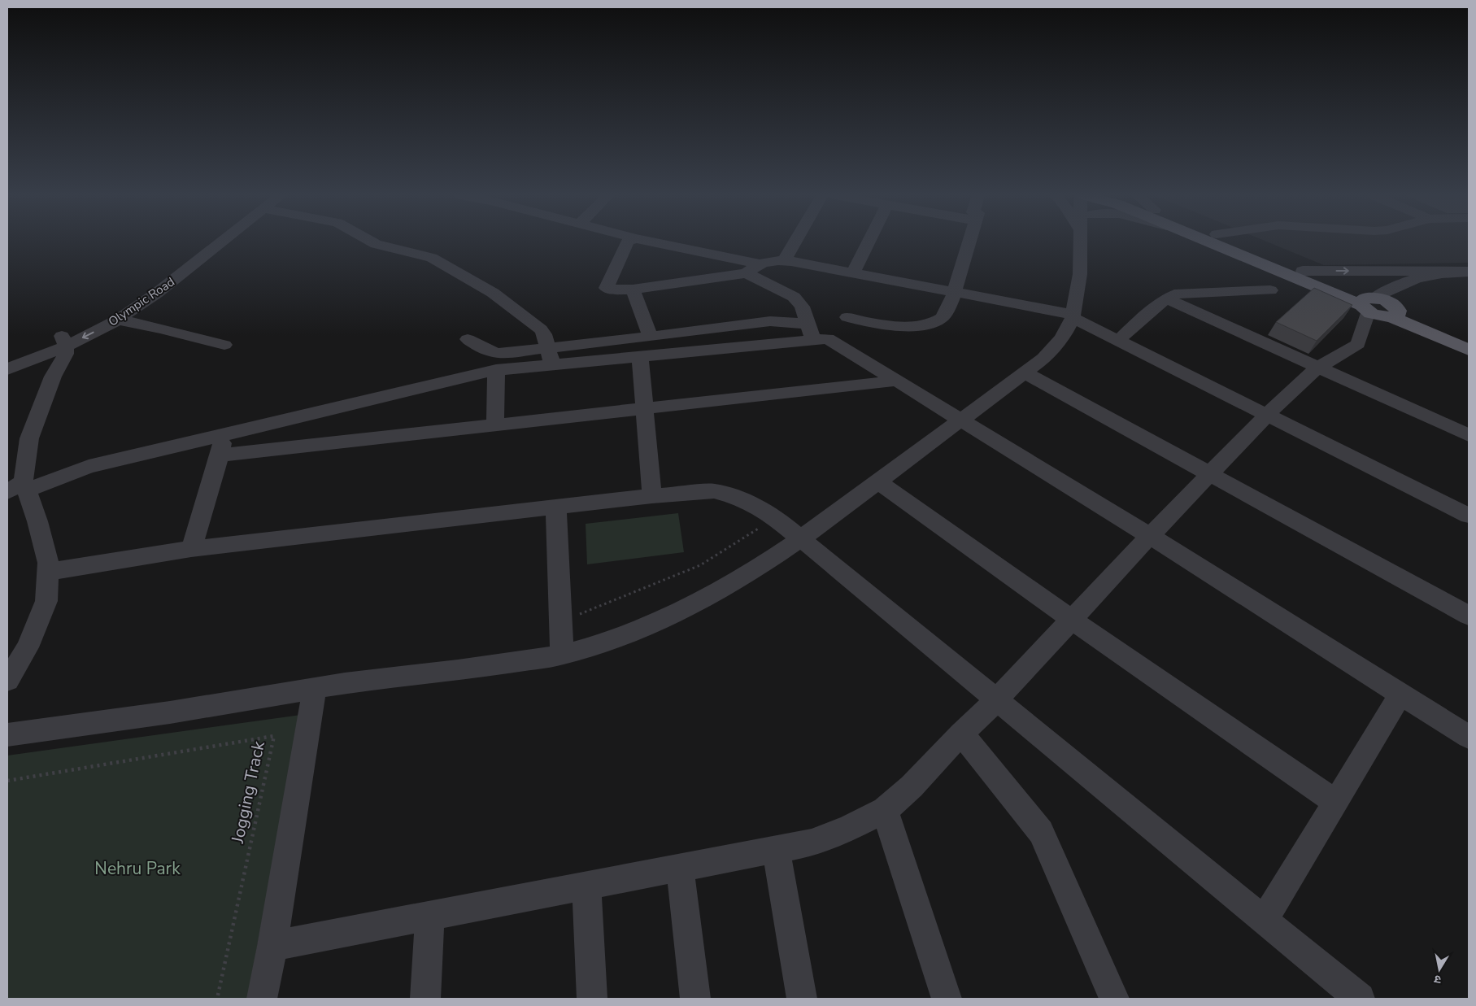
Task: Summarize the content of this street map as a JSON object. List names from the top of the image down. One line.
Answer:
{"streets":{"street":["Olympic Road"],"path":["Jogging Track"]},"parks":["Nehru Park"],"north":"bottom"}
